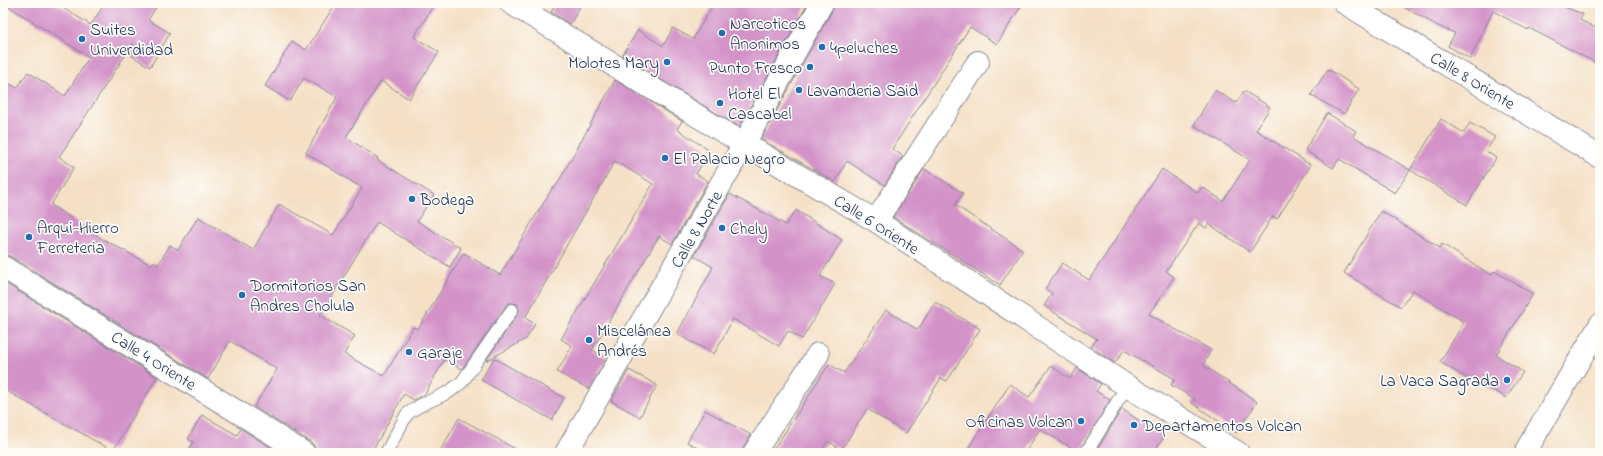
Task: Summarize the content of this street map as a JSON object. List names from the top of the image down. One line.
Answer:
{"streets":{"street":["Calle 8 Oriente","Calle 6 Oriente","Calle 8 Norte","Calle 4 Oriente"]},"crossings":[["Calle 6 Oriente","Calle 8 Norte"]],"places":["Narcoticos Anonimos","Suites Univerdidad","4peluches","Molotes Mary","Punto Fresco","Lavanderia Said","Hotel El Cascabel","El Palacio Negro","Bodega","Chely","Arqui-Hierro Ferreteria","Dormitorios San Andres Cholula","Miscelánea Andrés","Garaje","La Vaca Sagrada","Oficinas Volcan","Departamentos Volcan"]}
